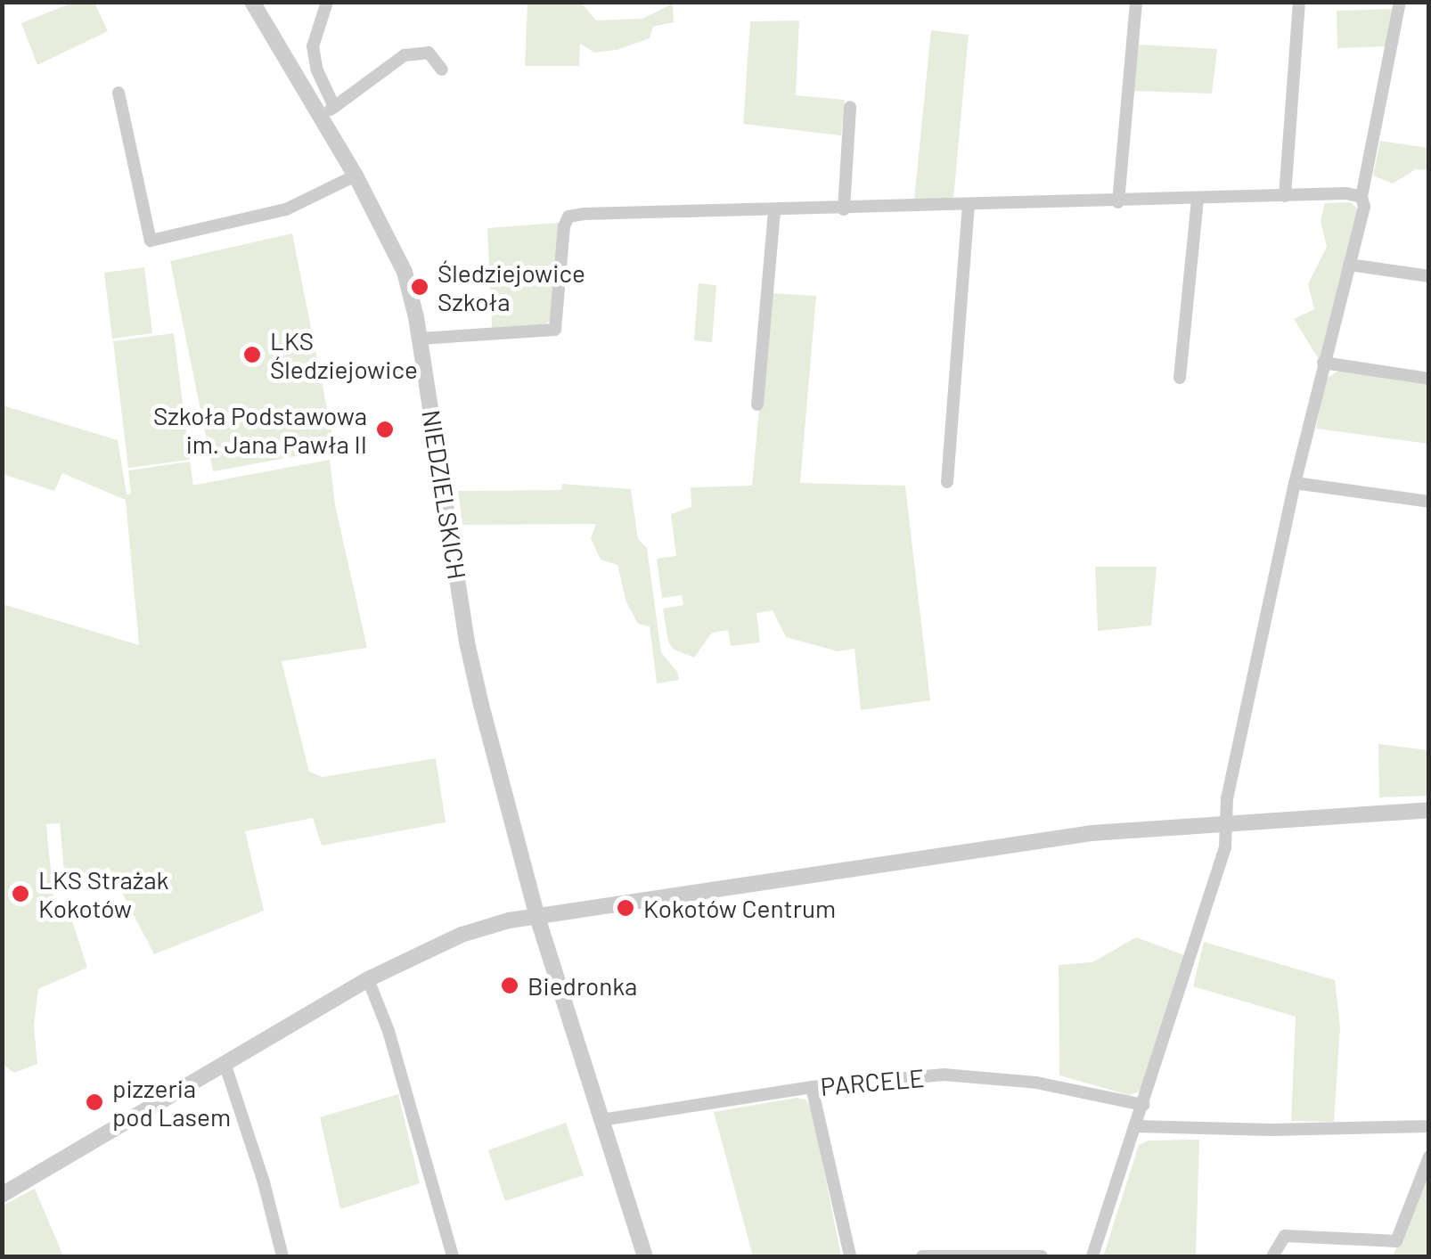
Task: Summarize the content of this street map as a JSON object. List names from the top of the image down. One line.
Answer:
{"streets":{"street":["NIEDZIELSKICH","PARCELE"]},"crossings":[["NIEDZIELSKICH","PARCELE"]],"places":["Śledziejowice Szkoła","LKS Śledziejowice","Szkoła Podstawowa im. Jana Pawła II","LKS Strażak Kokotów","Kokotów Centrum","Biedronka","pizzeria pod Lasem"]}
